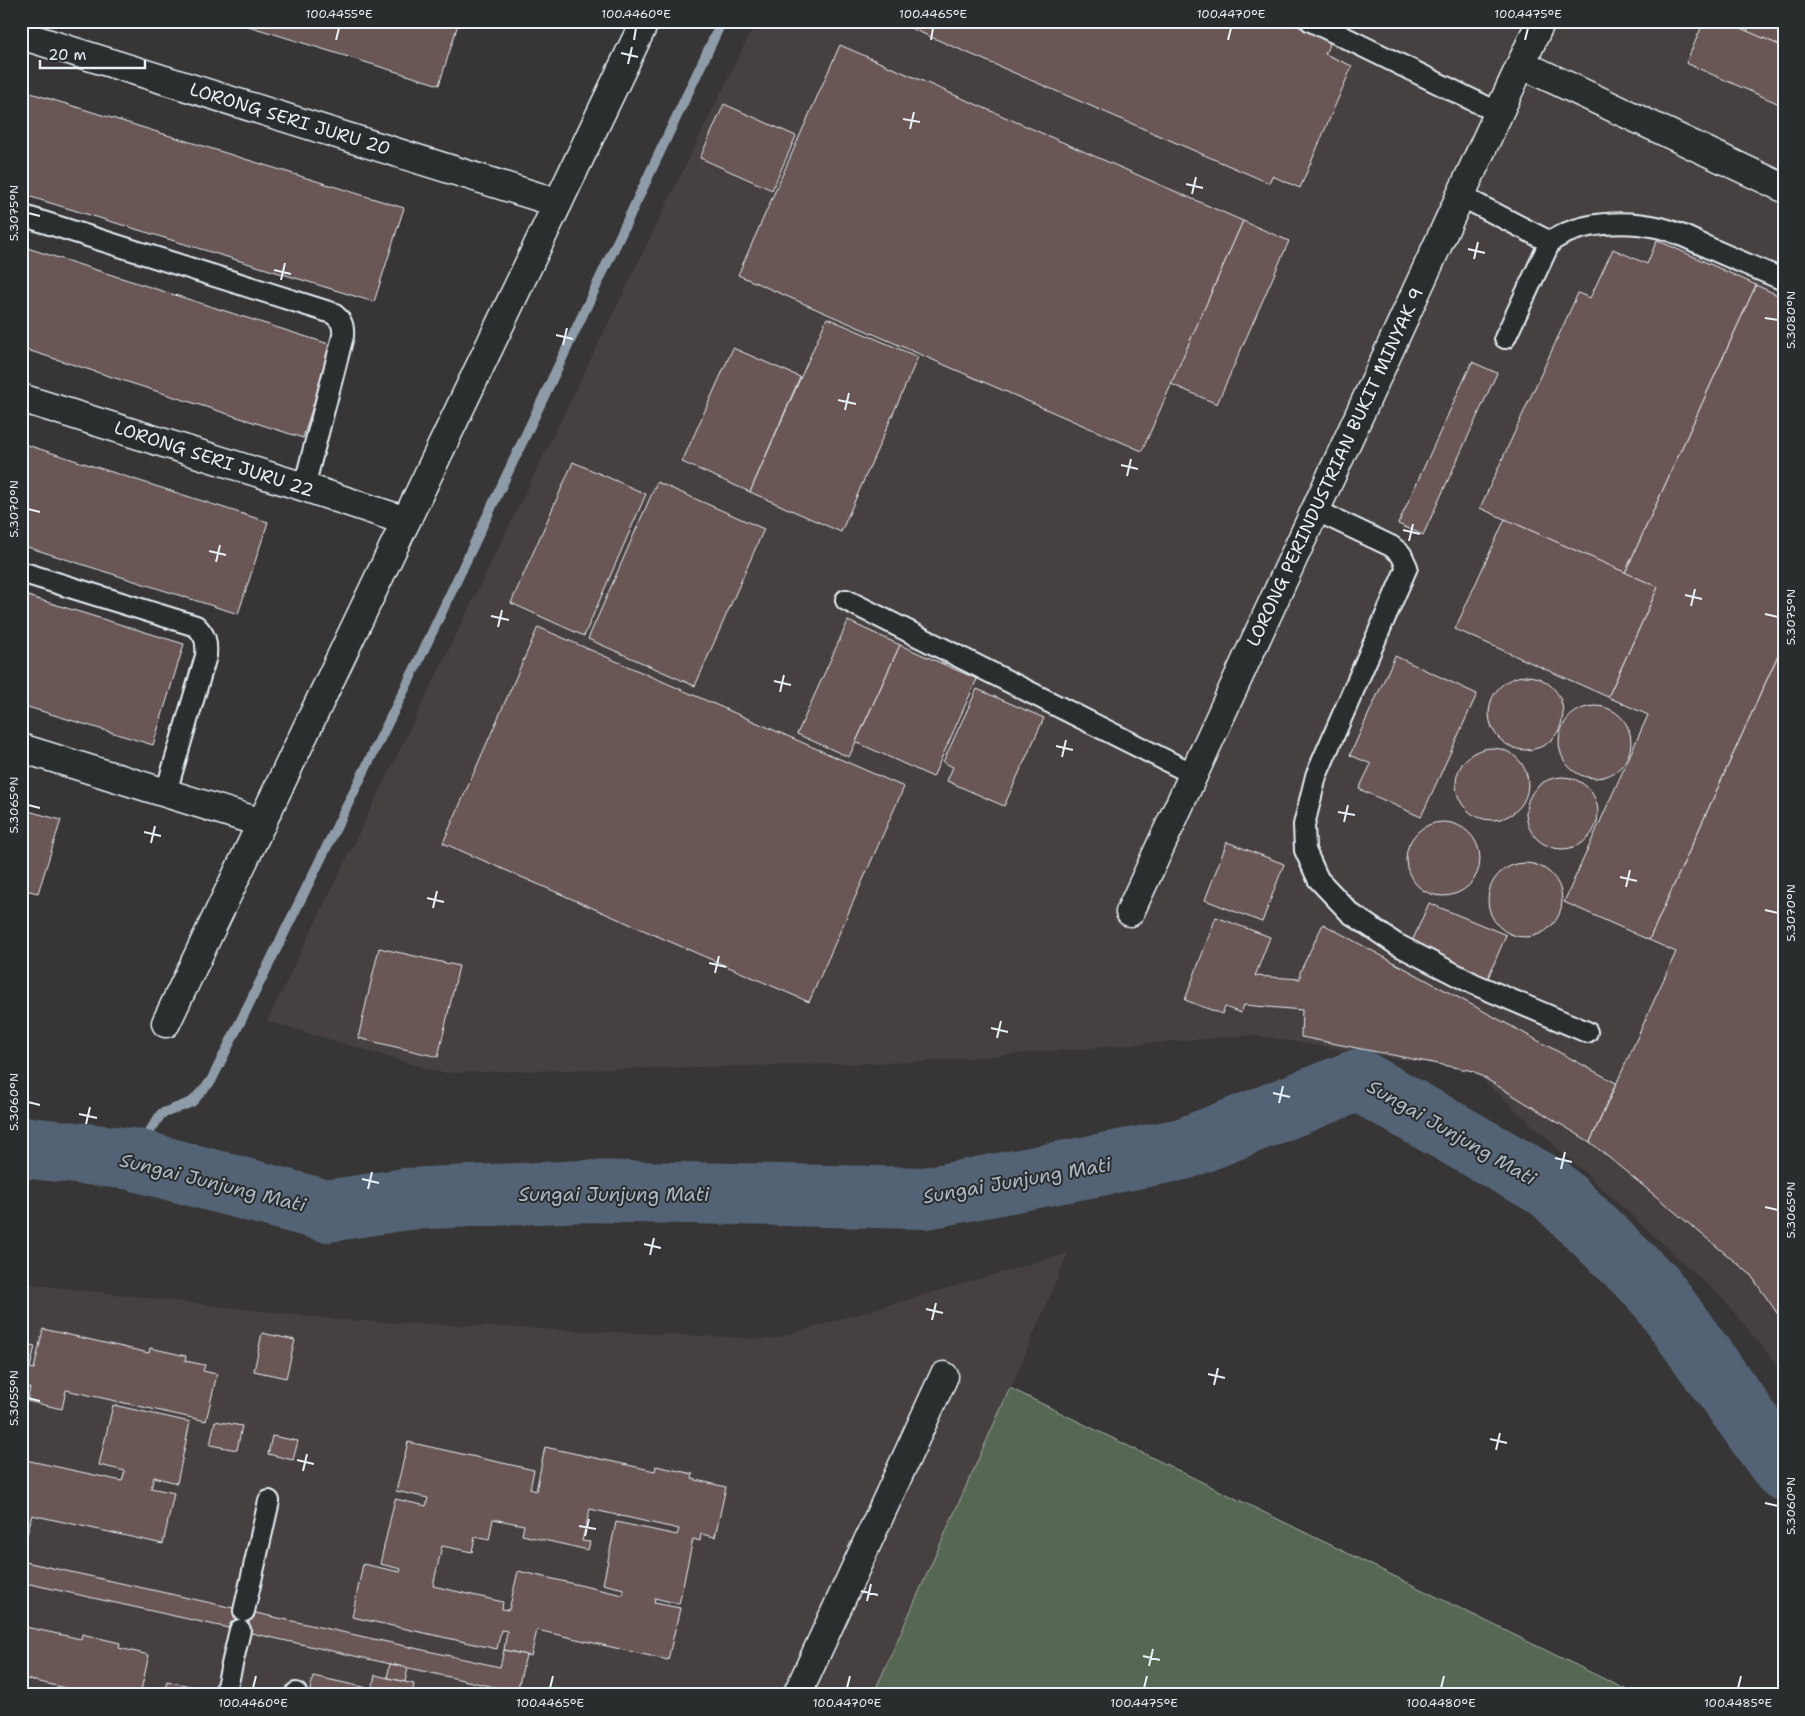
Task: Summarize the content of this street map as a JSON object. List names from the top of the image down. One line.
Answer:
{"streets":{"street":["LORONG SERI JURU 20","LORONG SERI JURU 22","LORONG PERINDUSTRIAN BUKIT MINYAK 9"]},"water":["Sungai Junjung Mati"],"scale_bar":"20 m","coordinates":["100.4455°E","100.4460°E","100.4465°E","100.4470°E","100.4475°E","5.3075°N","5.3080°N","5.3070°N","5.3065°N","5.3060°N","5.3055°N","100.4480°E","100.4485°E"]}
